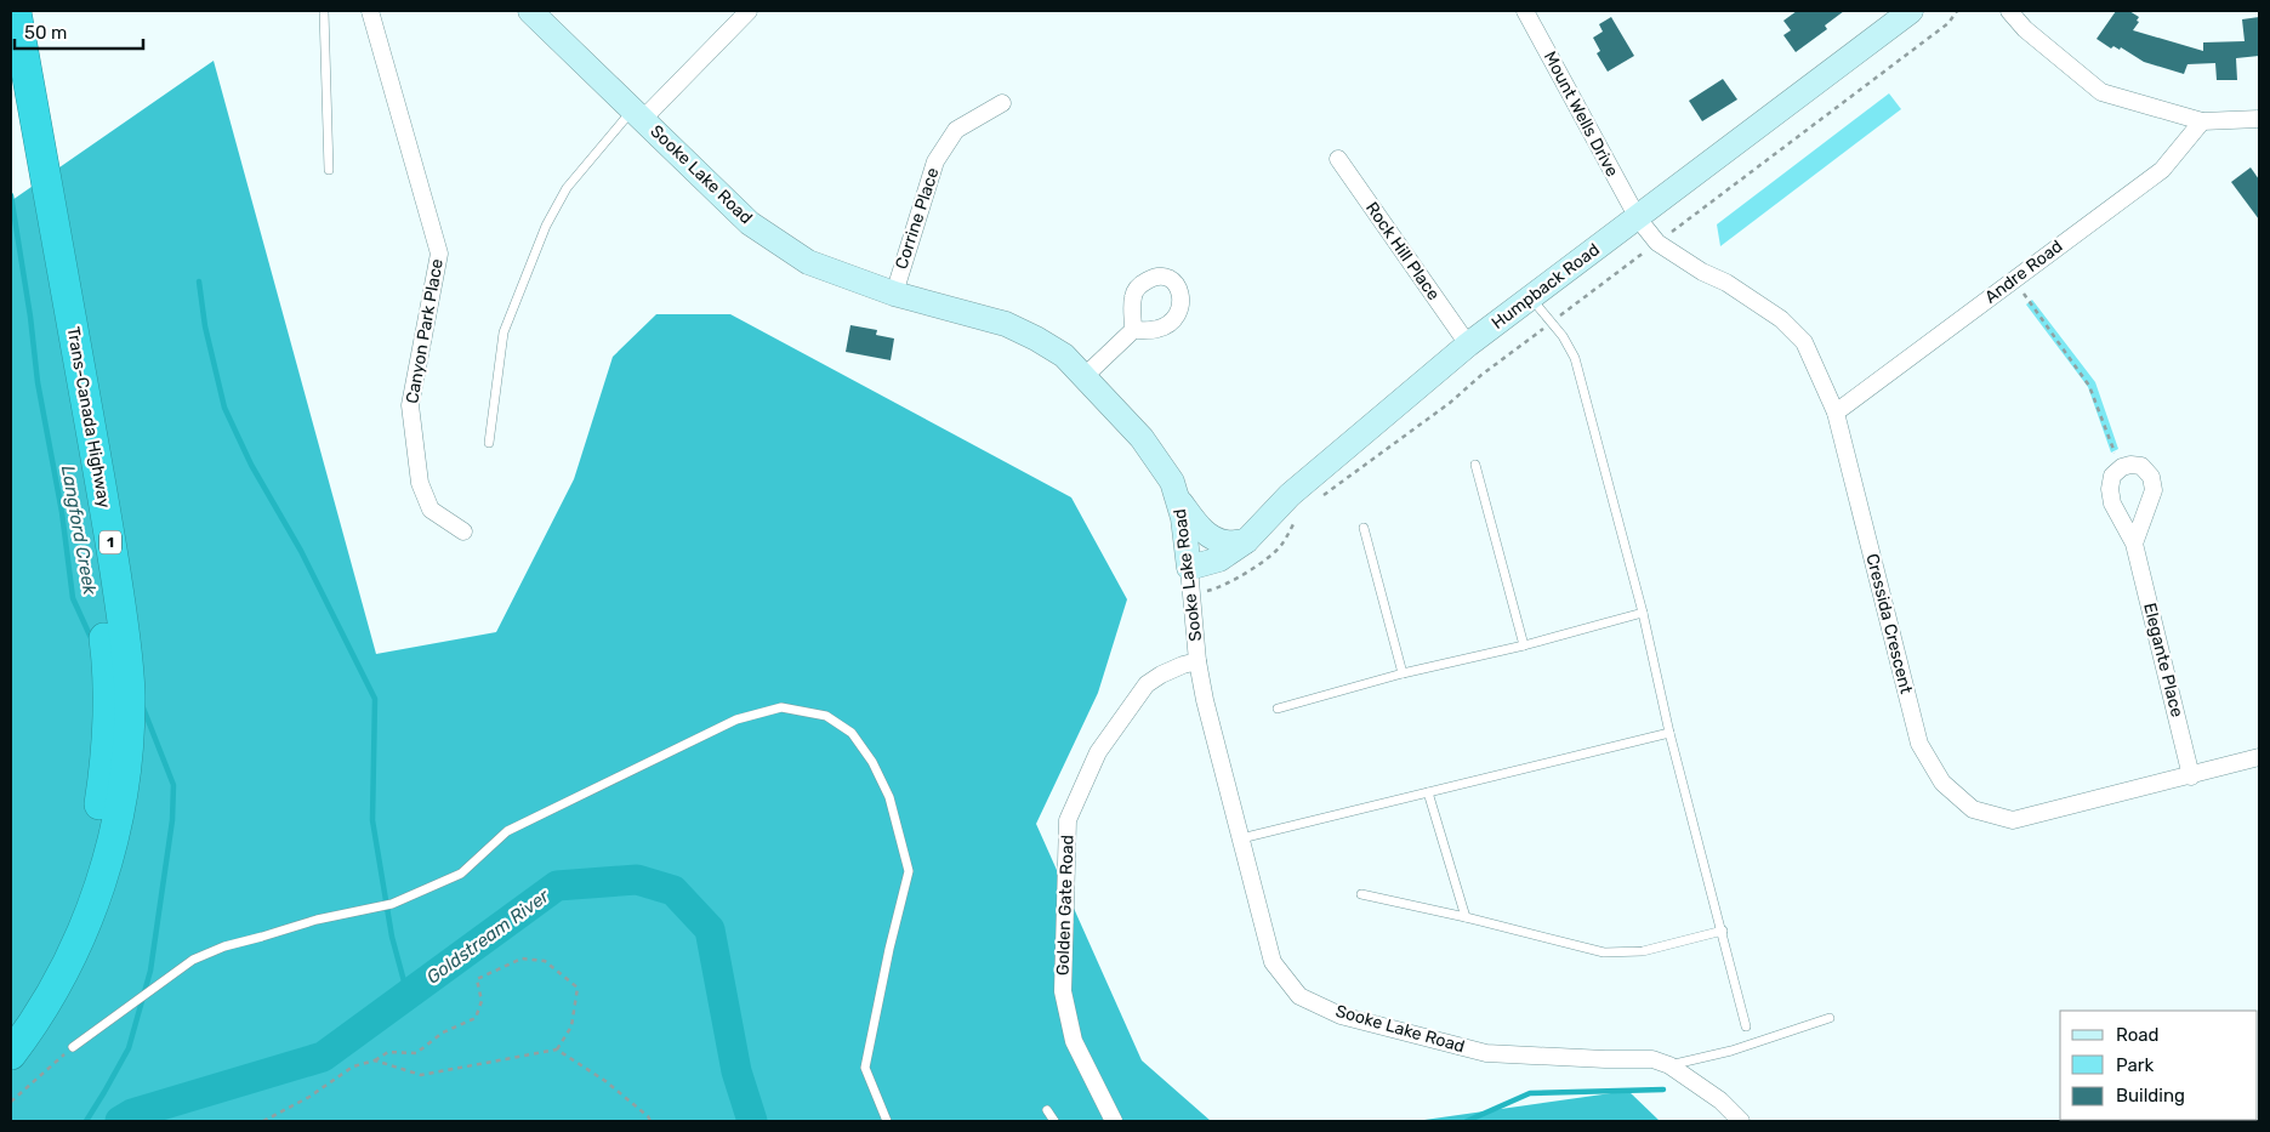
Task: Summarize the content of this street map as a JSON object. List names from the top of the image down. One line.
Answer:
{"streets":{"highway":["Trans-Canada Highway","1"],"street":["Mount Wells Drive","Sooke Lake Road","Corrine Place","Rock Hill Place","Andre Road","Humpback Road","Canyon Park Place","Cressida Crescent","Elegante Place","Golden Gate Road"]},"crossings":[["Mount Wells Drive","Humpback Road"],["Mount Wells Drive","Cressida Crescent"],["Sooke Lake Road","Corrine Place"],["Sooke Lake Road","Humpback Road"],["Sooke Lake Road","Golden Gate Road"],["Rock Hill Place","Humpback Road"],["Andre Road","Cressida Crescent"],["Humpback Road","Cressida Crescent"],["Cressida Crescent","Elegante Place"]],"water":["Langford Creek","Goldstream River"],"legend":["Road","Park","Building"],"scale_bar":"50 m"}
